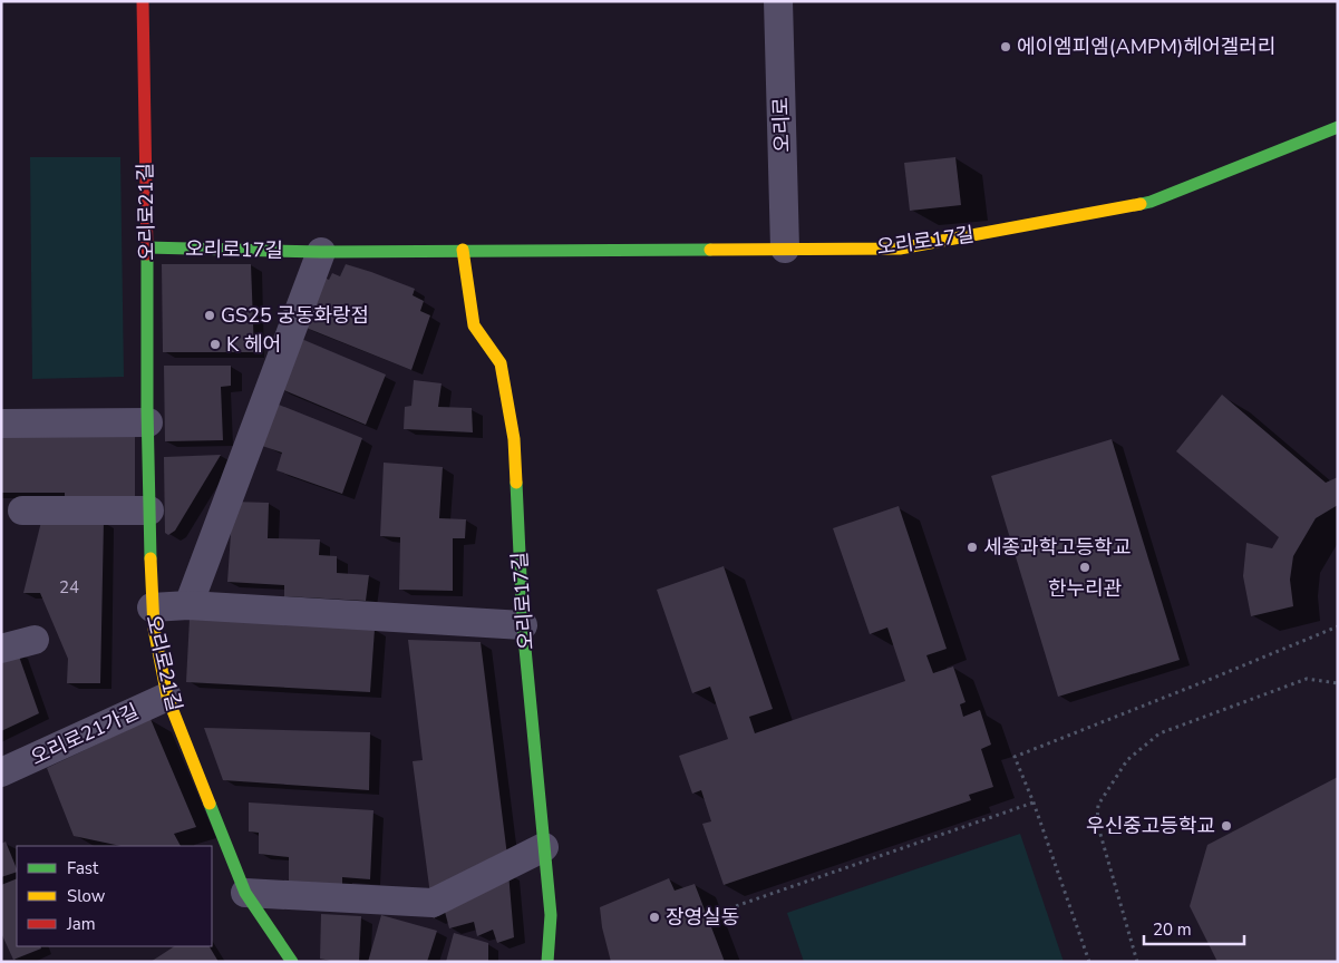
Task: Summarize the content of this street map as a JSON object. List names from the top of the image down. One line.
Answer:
{"streets":{"street":["오리로","오리로21길","오리로17길","오리로21가길"]},"crossings":[["오리로","오리로17길"],["오리로21길","오리로17길"],["오리로21길","오리로21가길"]],"places":["에이엠피엠(AMPM)헤어겔러리","GS25 궁동화랑점","K 헤어","세종과학고등학교","한누리관","우신중고등학교","장영실동"],"house_numbers":["24"],"legend":["Fast","Slow","Jam"],"scale_bar":"20 m"}
